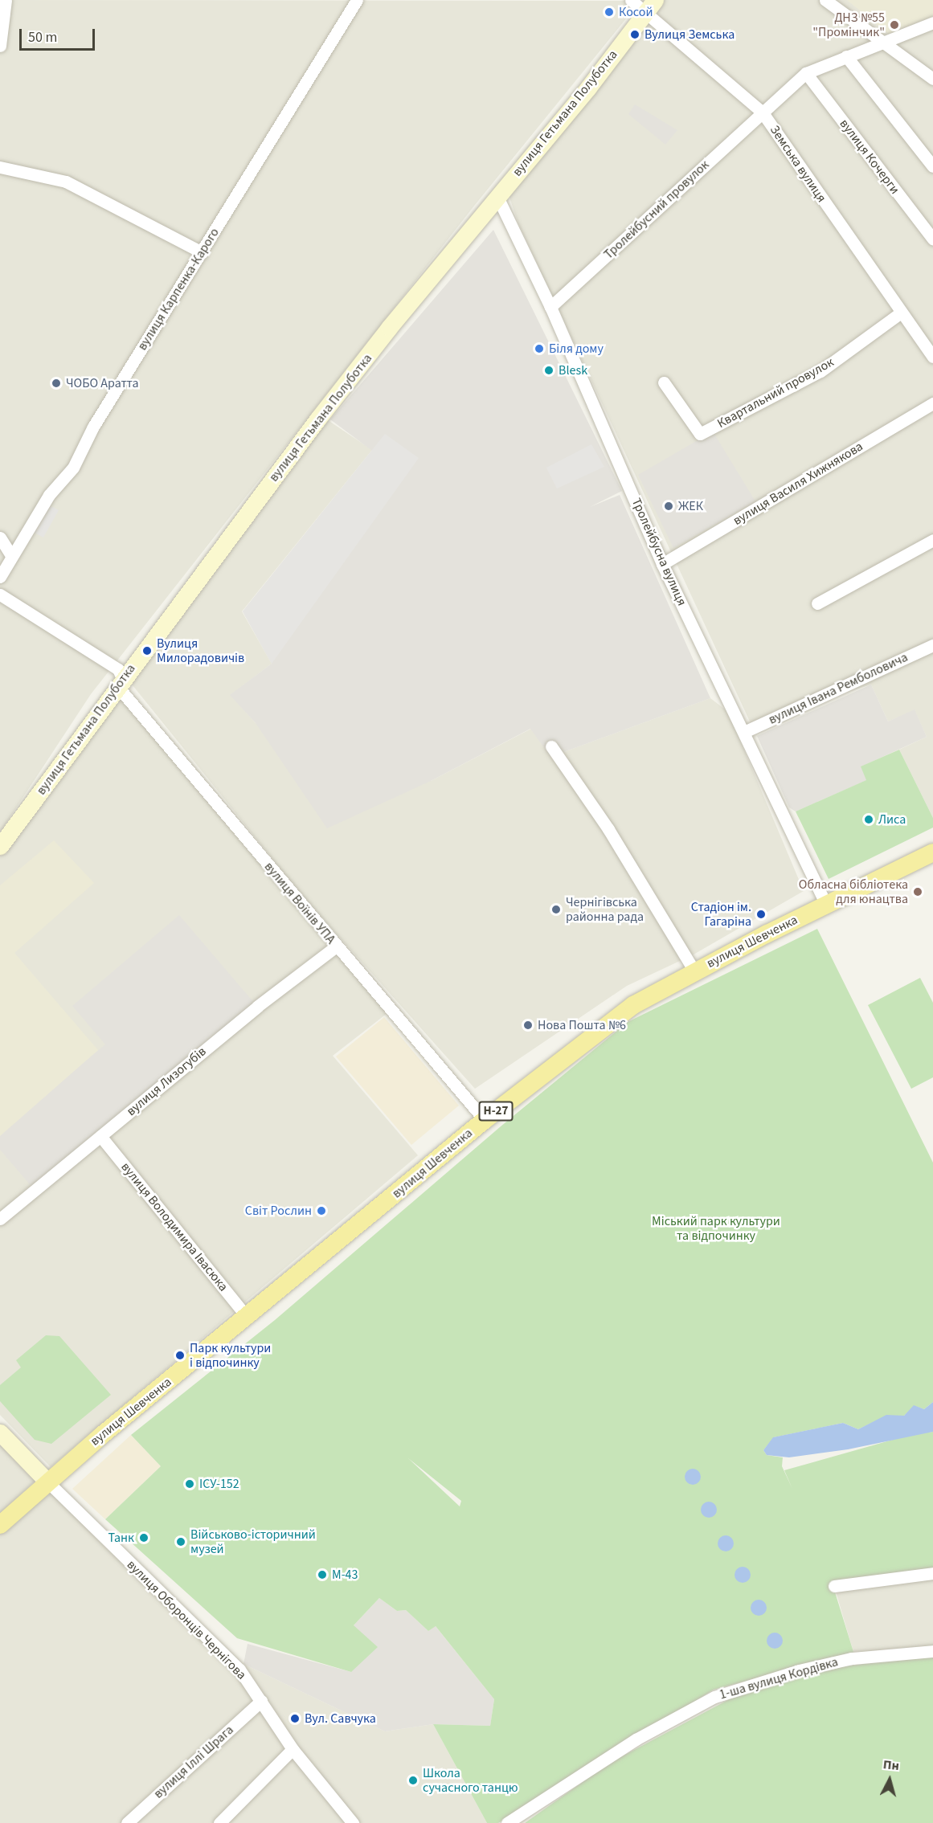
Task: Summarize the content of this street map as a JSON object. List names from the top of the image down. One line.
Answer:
{"streets":{"main road":["вулиця Шевченка","Н-27"],"street":["вулиця Гетьмана Полуботка","вулиця Кочерги","Земська вулиця","Тролейбусний провулок","вулиця Карпенка-Карого","Квартальний провулок","вулиця Василя Хижнякова","Тролейбусна вулиця","вулиця Івана Ремболовича","вулиця Воїнів УПА","вулиця Лизогубів","вулиця Володимира Івасюка","вулиця Оборонців Чернігова","1-ша вулиця Кордівка","вулиця Іллі Шрага"]},"crossings":[["вулиця Гетьмана Полуботка","Земська вулиця"],["вулиця Гетьмана Полуботка","Тролейбусна вулиця"],["вулиця Гетьмана Полуботка","вулиця Воїнів УПА"],["Земська вулиця","Тролейбусний провулок"],["Земська вулиця","Квартальний провулок"],["Тролейбусний провулок","Тролейбусна вулиця"],["вулиця Василя Хижнякова","Тролейбусна вулиця"],["Тролейбусна вулиця","вулиця Івана Ремболовича"],["Тролейбусна вулиця","вулиця Шевченка"],["вулиця Воїнів УПА","вулиця Шевченка"],["вулиця Воїнів УПА","вулиця Лизогубів"],["вулиця Шевченка","вулиця Володимира Івасюка"],["вулиця Шевченка","вулиця Оборонців Чернігова"],["вулиця Лизогубів","вулиця Володимира Івасюка"],["вулиця Оборонців Чернігова","вулиця Іллі Шрага"]],"parks":["Міський парк культури та відпочинку"],"places":["Косой","ДНЗ №55 \"Промінчик\"","Вулиця Земська","Біля дому","Blesk","ЧОБО Аратта","ЖЕК","Вулиця Милорадовичів","Лиса","Обласна бібліотека для юнацтва","Чернігівська районна рада","Стадіон ім. Гагаріна","Нова Пошта №6","Світ Рослин","Парк культури і відпочинку","ІСУ-152","Танк","Військово-історичний музей","М-43","Вул. Савчука","Школа сучасного танцю"],"scale_bar":"50 m","north":"top"}
